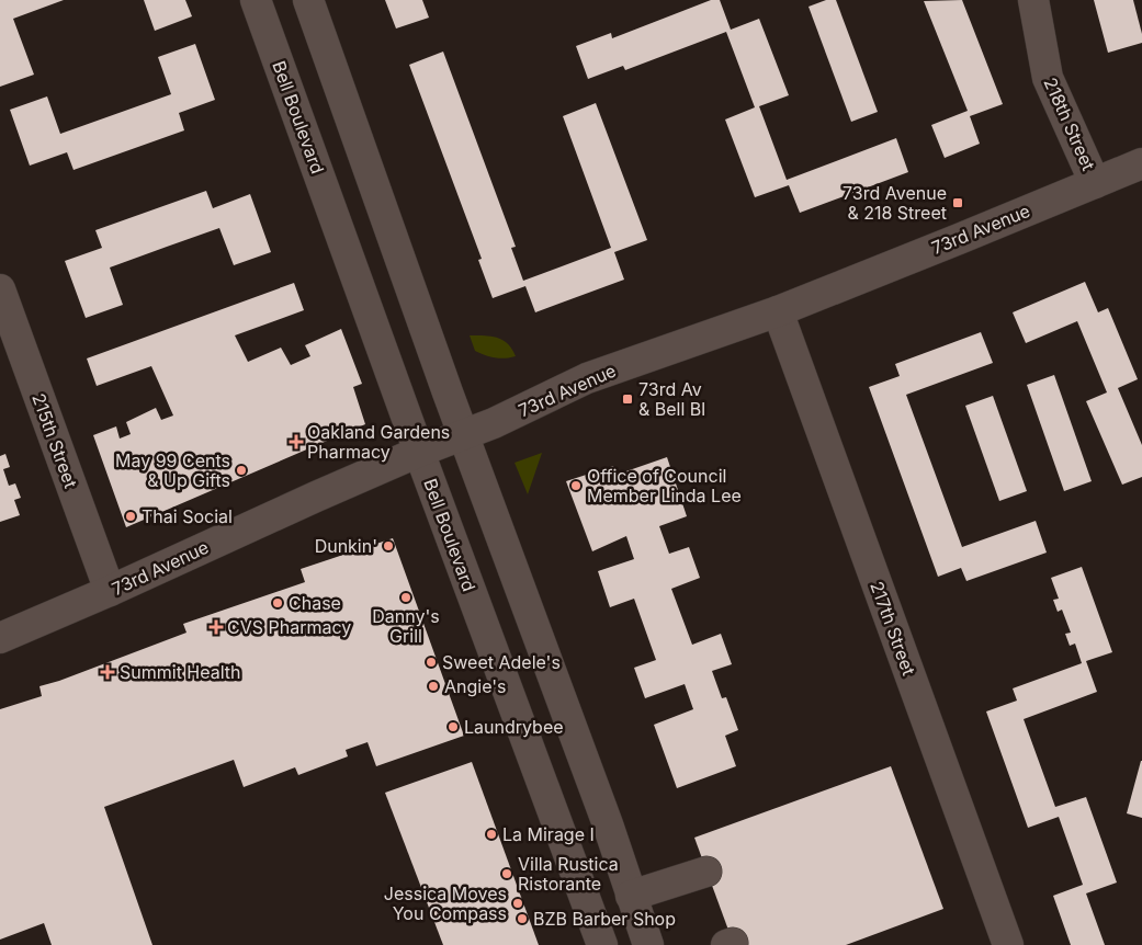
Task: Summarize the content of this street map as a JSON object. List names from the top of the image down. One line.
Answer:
{"streets":{"street":["Bell Boulevard","218th Street","73rd Avenue","215th Street","217th Street"]},"crossings":[["Bell Boulevard","73rd Avenue"],["218th Street","73rd Avenue"],["73rd Avenue","215th Street"],["73rd Avenue","217th Street"]],"places":{"transit":["73rd Avenue & 218 Street","73rd Av & Bell Bl"],"health":["Oakland Gardens Pharmacy","CVS Pharmacy","Summit Health"],"other":["May 99 Cents & Up Gifts","Office of Council Member Linda Lee","Thai Social","Dunkin'","Danny's Grill","Chase","Sweet Adele's","Angie's","Laundrybee","La Mirage I","Villa Rustica Ristorante","Jessica Moves You Compass","BZB Barber Shop"]}}
